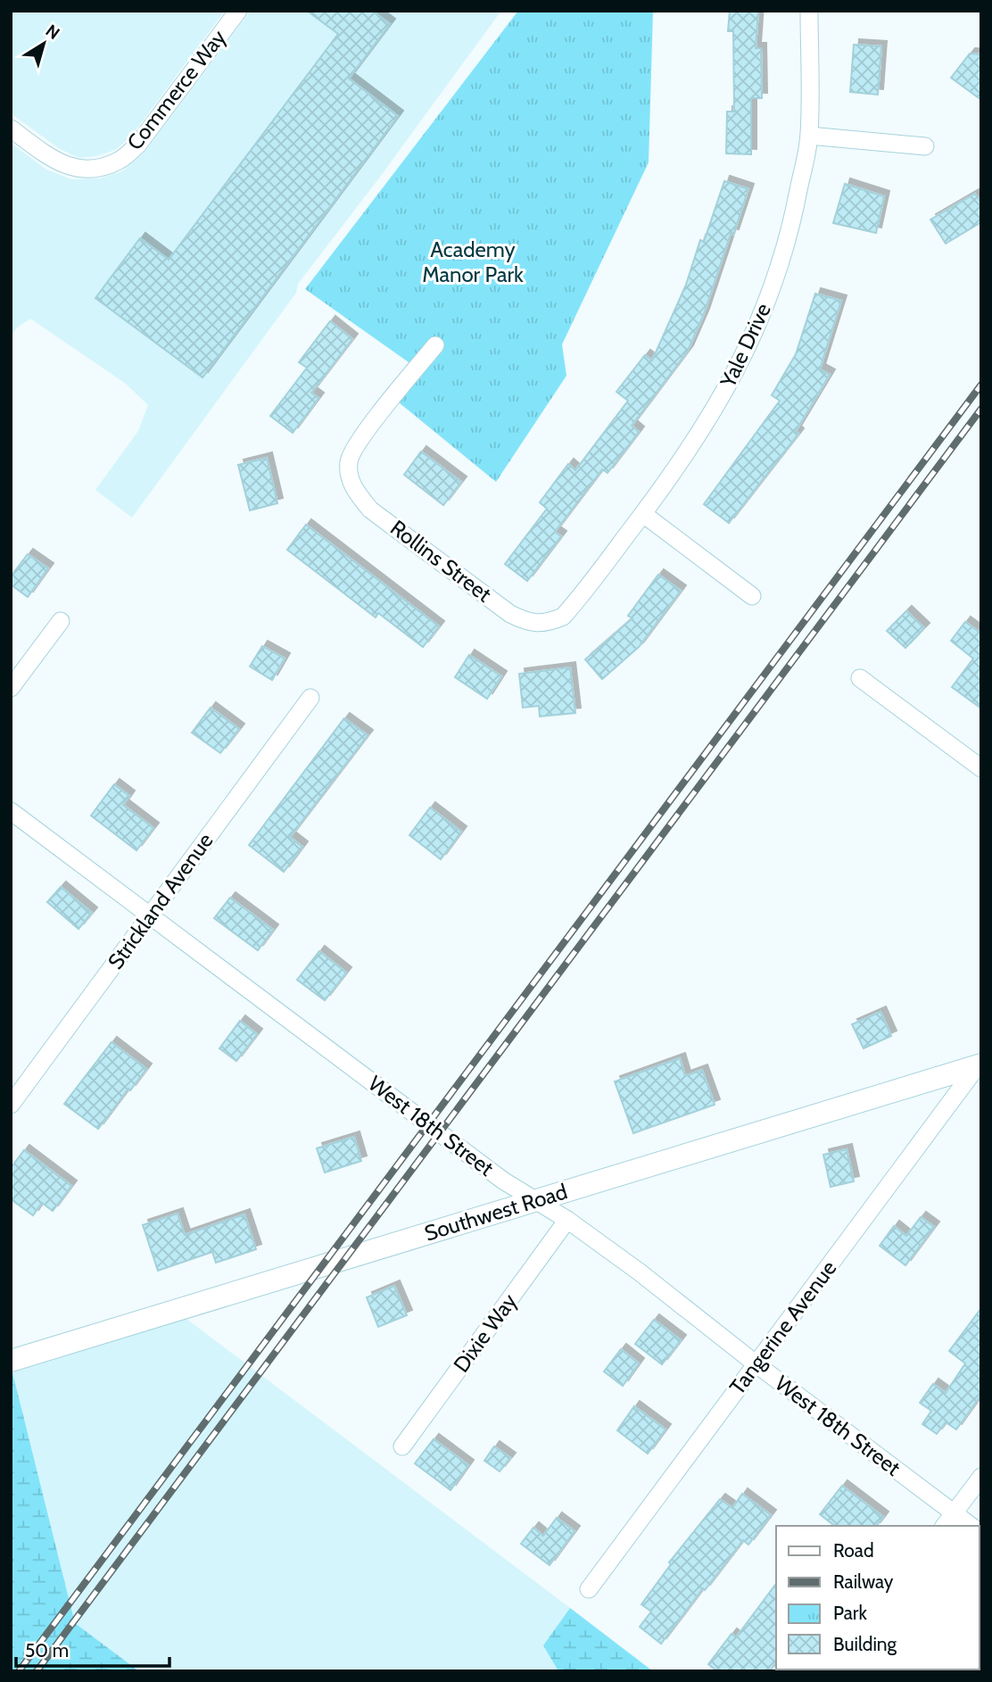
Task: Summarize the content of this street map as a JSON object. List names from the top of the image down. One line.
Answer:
{"streets":{"street":["Commerce Way","Yale Drive","Rollins Street","Strickland Avenue","West 18th Street","Southwest Road","Tangerine Avenue","Dixie Way"]},"crossings":[["Yale Drive","Rollins Street"],["Strickland Avenue","West 18th Street"],["West 18th Street","Southwest Road"],["West 18th Street","Tangerine Avenue"],["West 18th Street","Dixie Way"],["Southwest Road","Tangerine Avenue"]],"parks":["Academy Manor Park"],"legend":["Road","Railway","Park","Building"],"scale_bar":"50 m","north":"top right"}
